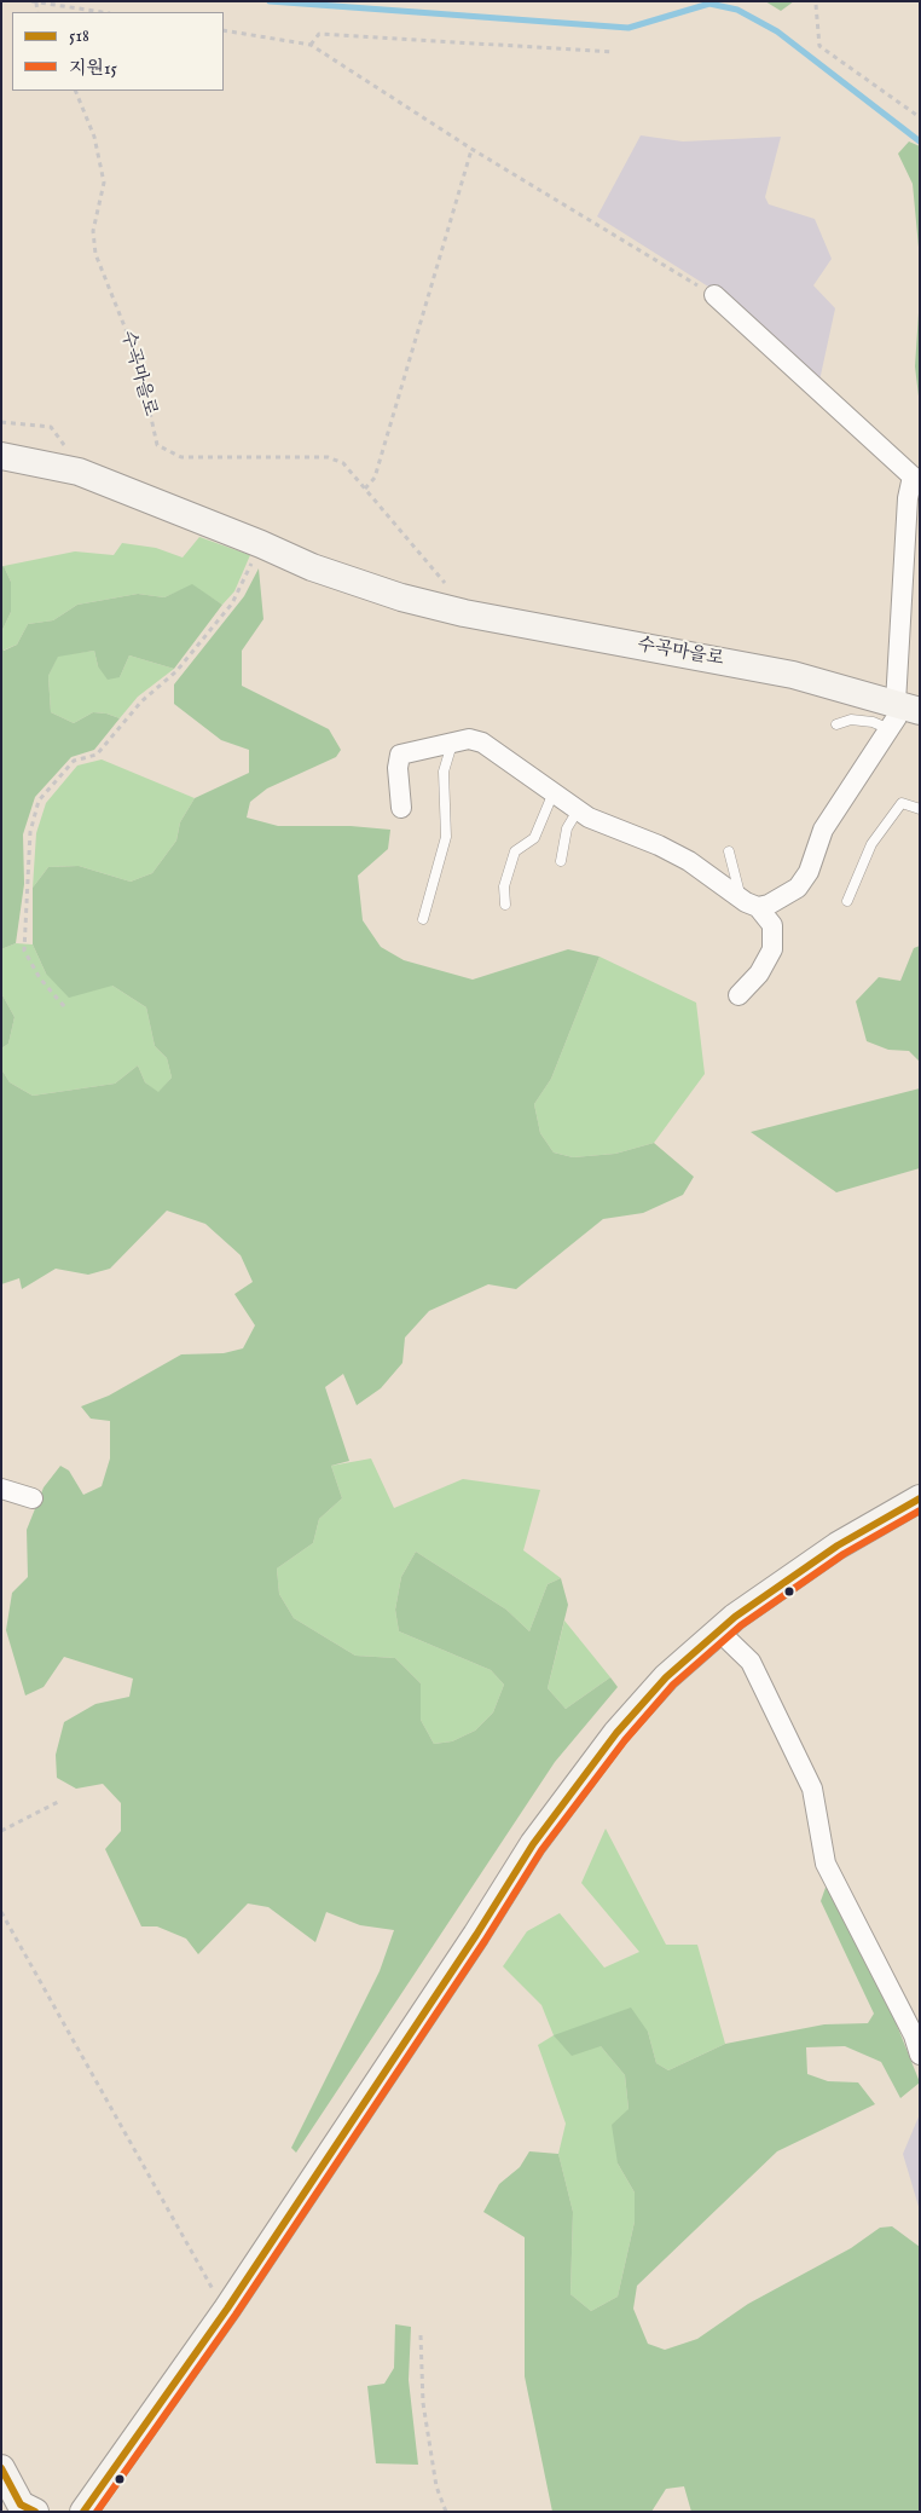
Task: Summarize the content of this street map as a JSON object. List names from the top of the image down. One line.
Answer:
{"streets":{"street":["수곡마을로"]},"lines":["transit line 518","transit line 지원15"],"legend":["518","지원15"]}
